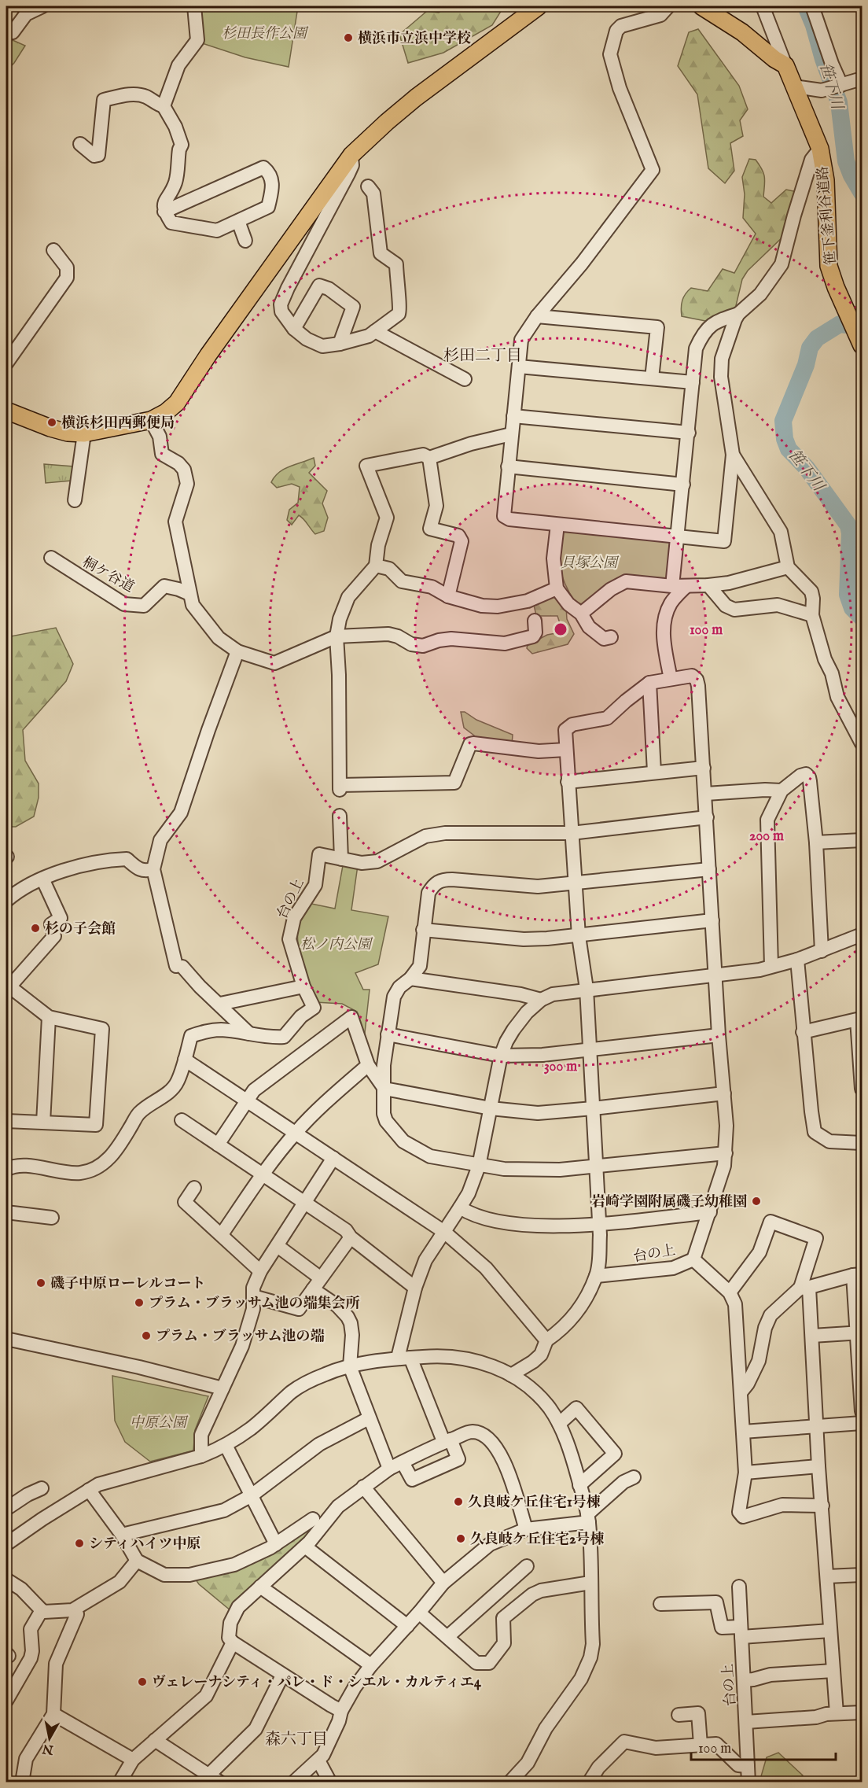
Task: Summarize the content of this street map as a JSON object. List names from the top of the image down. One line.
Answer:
{"streets":{"main road":["笹下釜利谷道路"],"street":["桐ケ谷道","台の上"]},"districts":["杉田二丁目","森六丁目"],"water":["笹下川"],"parks":["杉田長作公園","貝塚公園","松ノ内公園","中原公園"],"places":["横浜市立浜中学校","横浜杉田西郵便局","杉の子会館","岩崎学園附属磯子幼稚園","磯子中原ローレルコート","プラム・ブラッサム池の端集会所","プラム・ブラッサム池の端","久良岐ケ丘住宅1号棟","久良岐ケ丘住宅2号棟","シティハイツ中原","ヴェレーナシティ・パレ・ド・シエル・カルティエ4"],"scale_bar":"100 m","north":"bottom","rings":["100 m","200 m","300 m"]}
